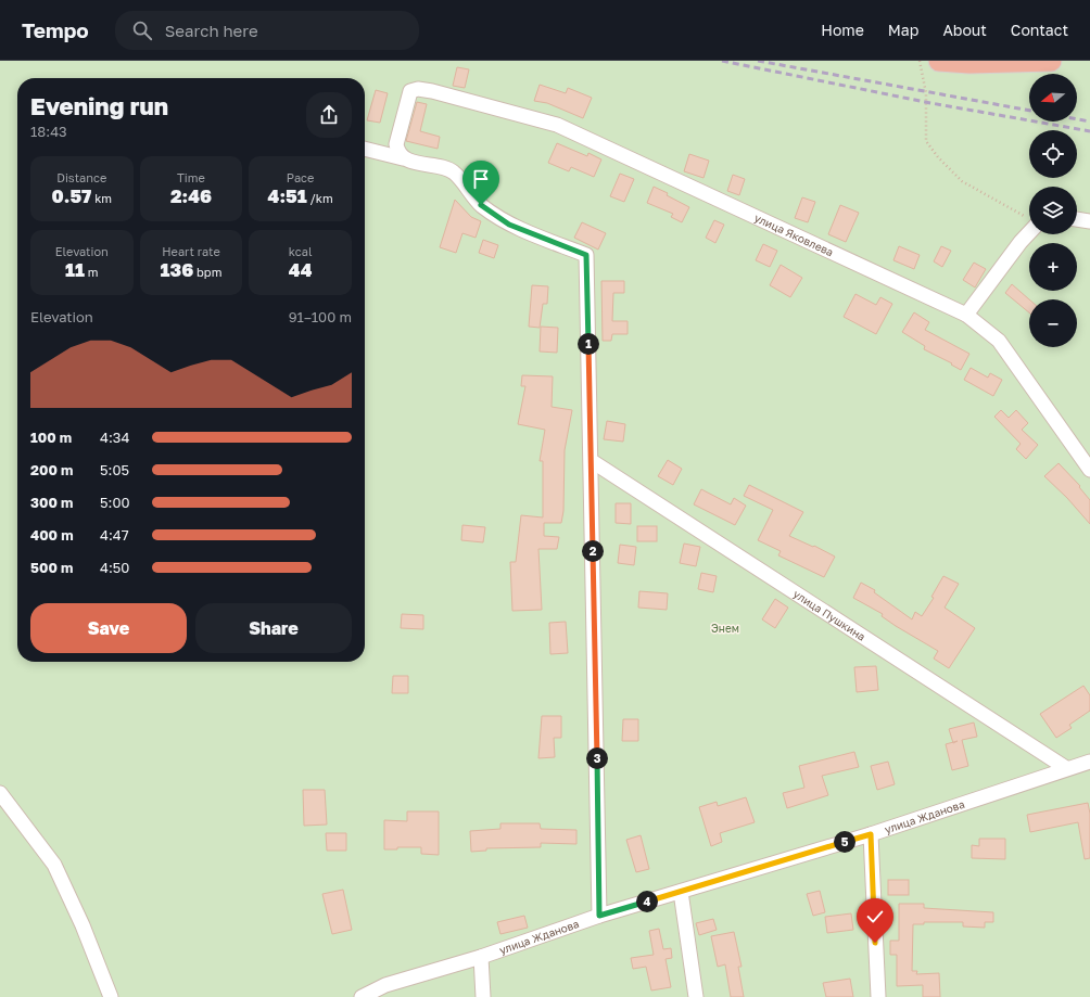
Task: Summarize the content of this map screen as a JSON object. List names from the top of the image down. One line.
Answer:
{"streets":{"street":["улица Яковлева","улица Пушкина","улица Жданова"]},"crossings":[["улица Пушкина","улица Жданова"]],"parks":["Энем"],"north":"left","page":{"header":"Tempo","search":"Search here","nav":["Home","Map","About","Contact"],"map_buttons":["+","−"],"heading":["Evening run","18:43"],"stats":[["Distance","0.57 km"],["Time","2:46"],["Pace","4:51 /km"],["Elevation","11 m"],["Heart rate","136 bpm"],["kcal","44"]],"chart":["Elevation","91–100 m"],"pins":["1","2","3","5","4"],"list":[{"name":"100 m","note":"4:34"},{"name":"200 m","note":"5:05"},{"name":"300 m","note":"5:00"},{"name":"400 m","note":"4:47"},{"name":"500 m","note":"4:50"}],"buttons":["Save","Share"]}}
